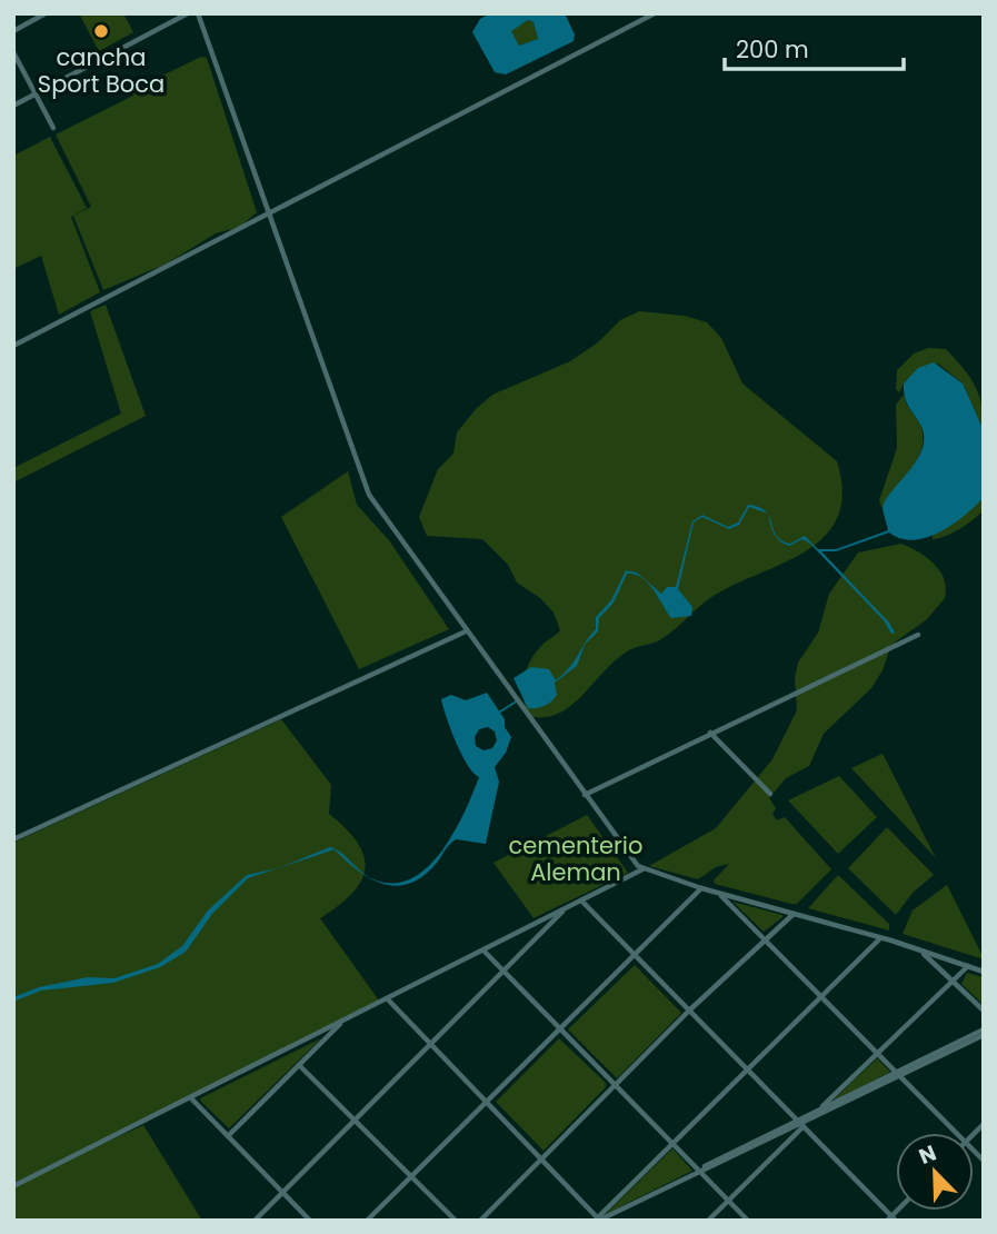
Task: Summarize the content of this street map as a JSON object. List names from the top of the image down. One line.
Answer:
{"parks":["cementerio Aleman"],"places":["cancha Sport Boca"],"scale_bar":"200 m","north":"top left"}
